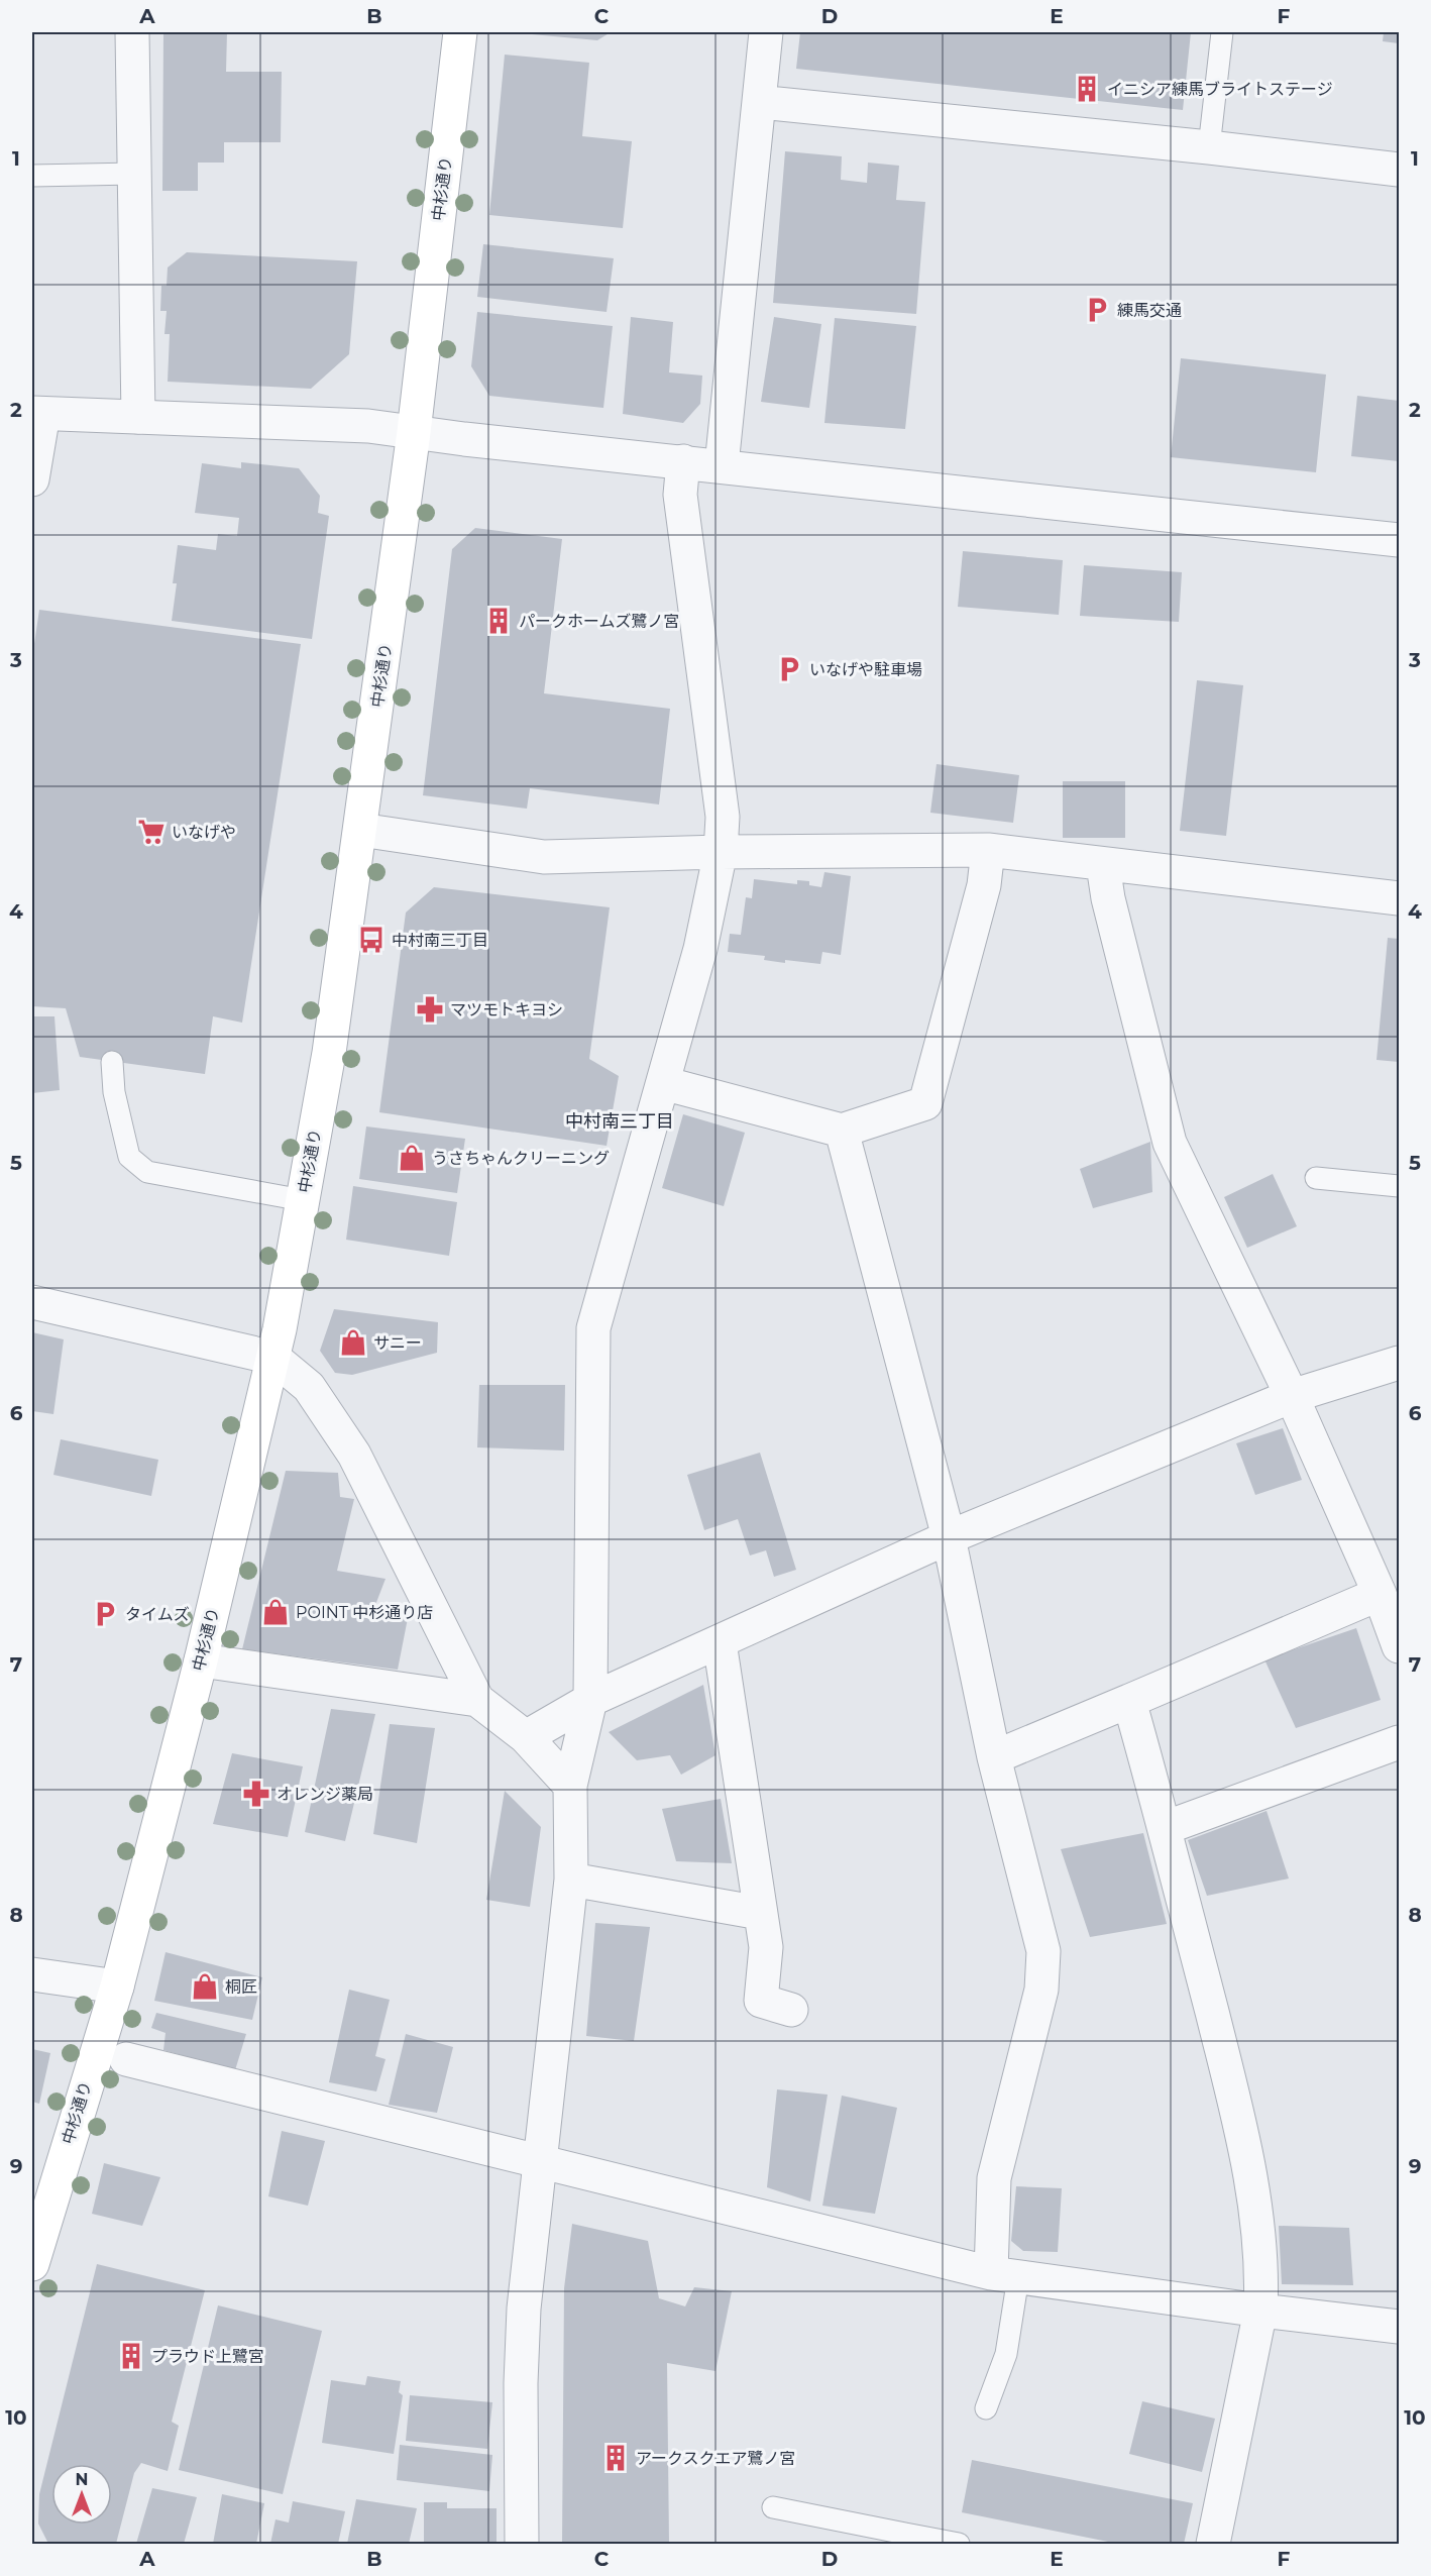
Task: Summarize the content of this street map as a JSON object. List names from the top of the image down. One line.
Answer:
{"streets":{"main road":["中杉通り"]},"districts":["中村南三丁目"],"places":{"building":["イニシア練馬ブライトステージ","パークホームズ鷺ノ宮","プラウド上鷺宮","アークスクエア鷺ノ宮"],"parking":["練馬交通","いなげや駐車場","タイムズ"],"supermarket":["いなげや"],"bus stop":["中村南三丁目"],"pharmacy":["マツモトキヨシ","オレンジ薬局"],"shop":["うさちゃんクリーニング","サニー","POINT 中杉通り店","桐匠"]},"north":"top","grid":{"columns":["A","B","C","D","E","F"],"rows":["1","2","3","4","5","6","7","8","9","10"]}}
